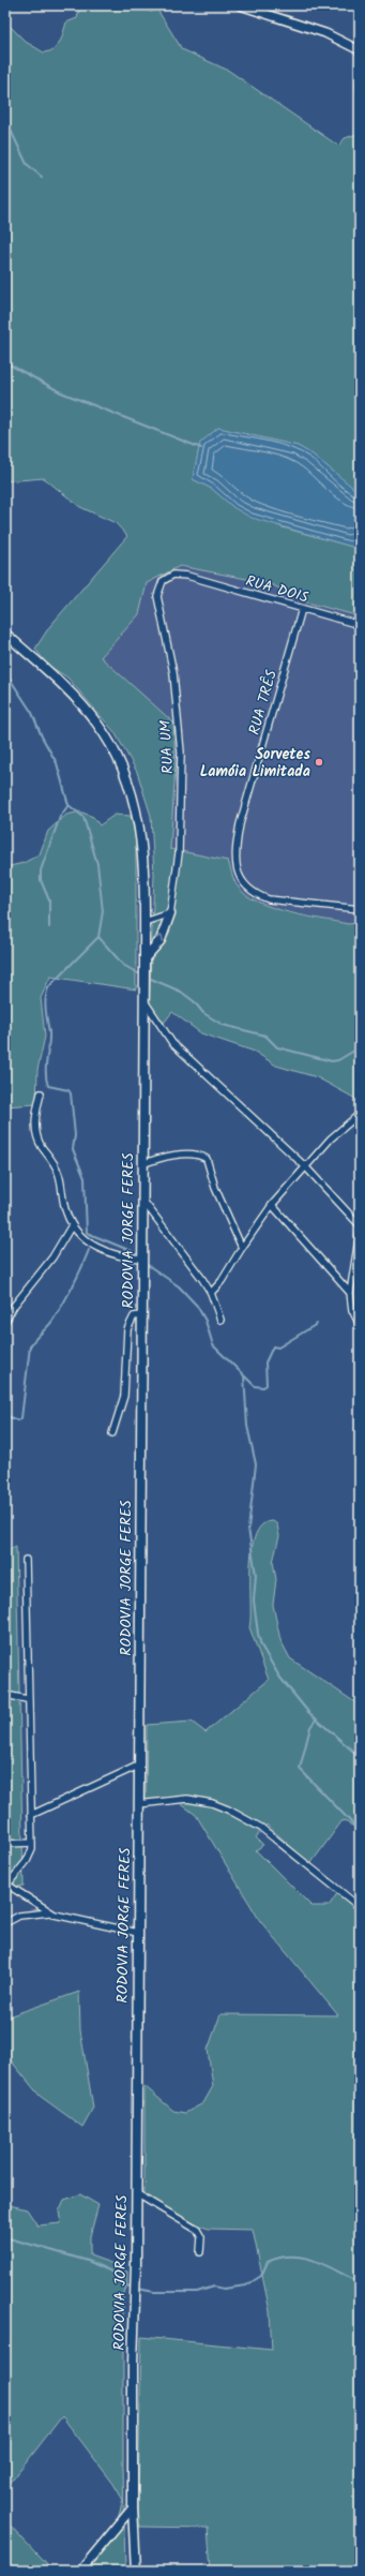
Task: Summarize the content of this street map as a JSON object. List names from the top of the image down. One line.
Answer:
{"streets":{"main road":["RODOVIA JORGE FERES"],"street":["RUA DOIS","RUA TRÊS","RUA UM"]},"crossings":[["RUA DOIS","RUA TRÊS"],["RUA DOIS","RUA UM"]],"places":["Sorvetes Lamóia Limitada"]}
